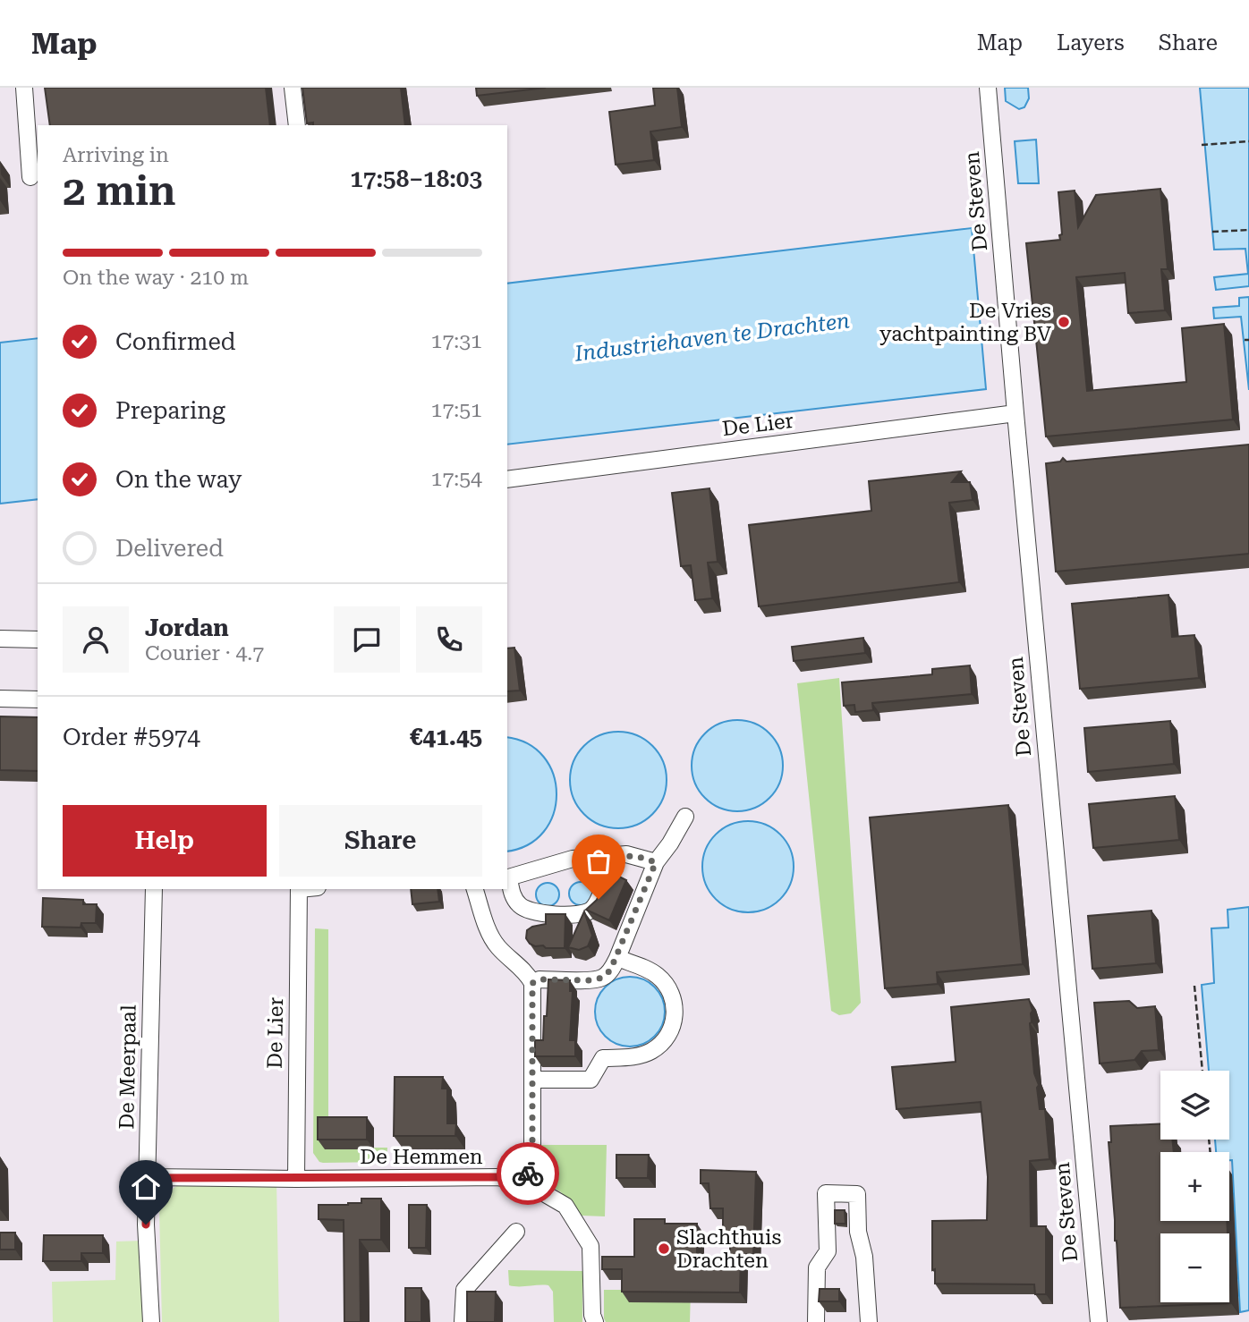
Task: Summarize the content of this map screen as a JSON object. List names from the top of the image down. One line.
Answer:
{"streets":{"street":["De Steven","De Lier","De Meerpaal","De Hemmen"]},"crossings":[["De Steven","De Lier"],["De Lier","De Hemmen"],["De Meerpaal","De Hemmen"]],"water":["Industriehaven te Drachten"],"places":["De Vries yachtpainting BV","Slachthuis Drachten"],"page":{"header":"Map","nav":["Map","Layers","Share"],"heading":["2 min","Arriving in","17:58–18:03"],"panel":["Jordan","Courier · 4.7","Order #5974","€41.45"],"bar":"On the way · 210 m","list":[["Confirmed","17:31"],["Preparing","17:51"],["On the way","17:54"],"Delivered"],"buttons":["Help","Share"],"map_buttons":["+","−"]}}
